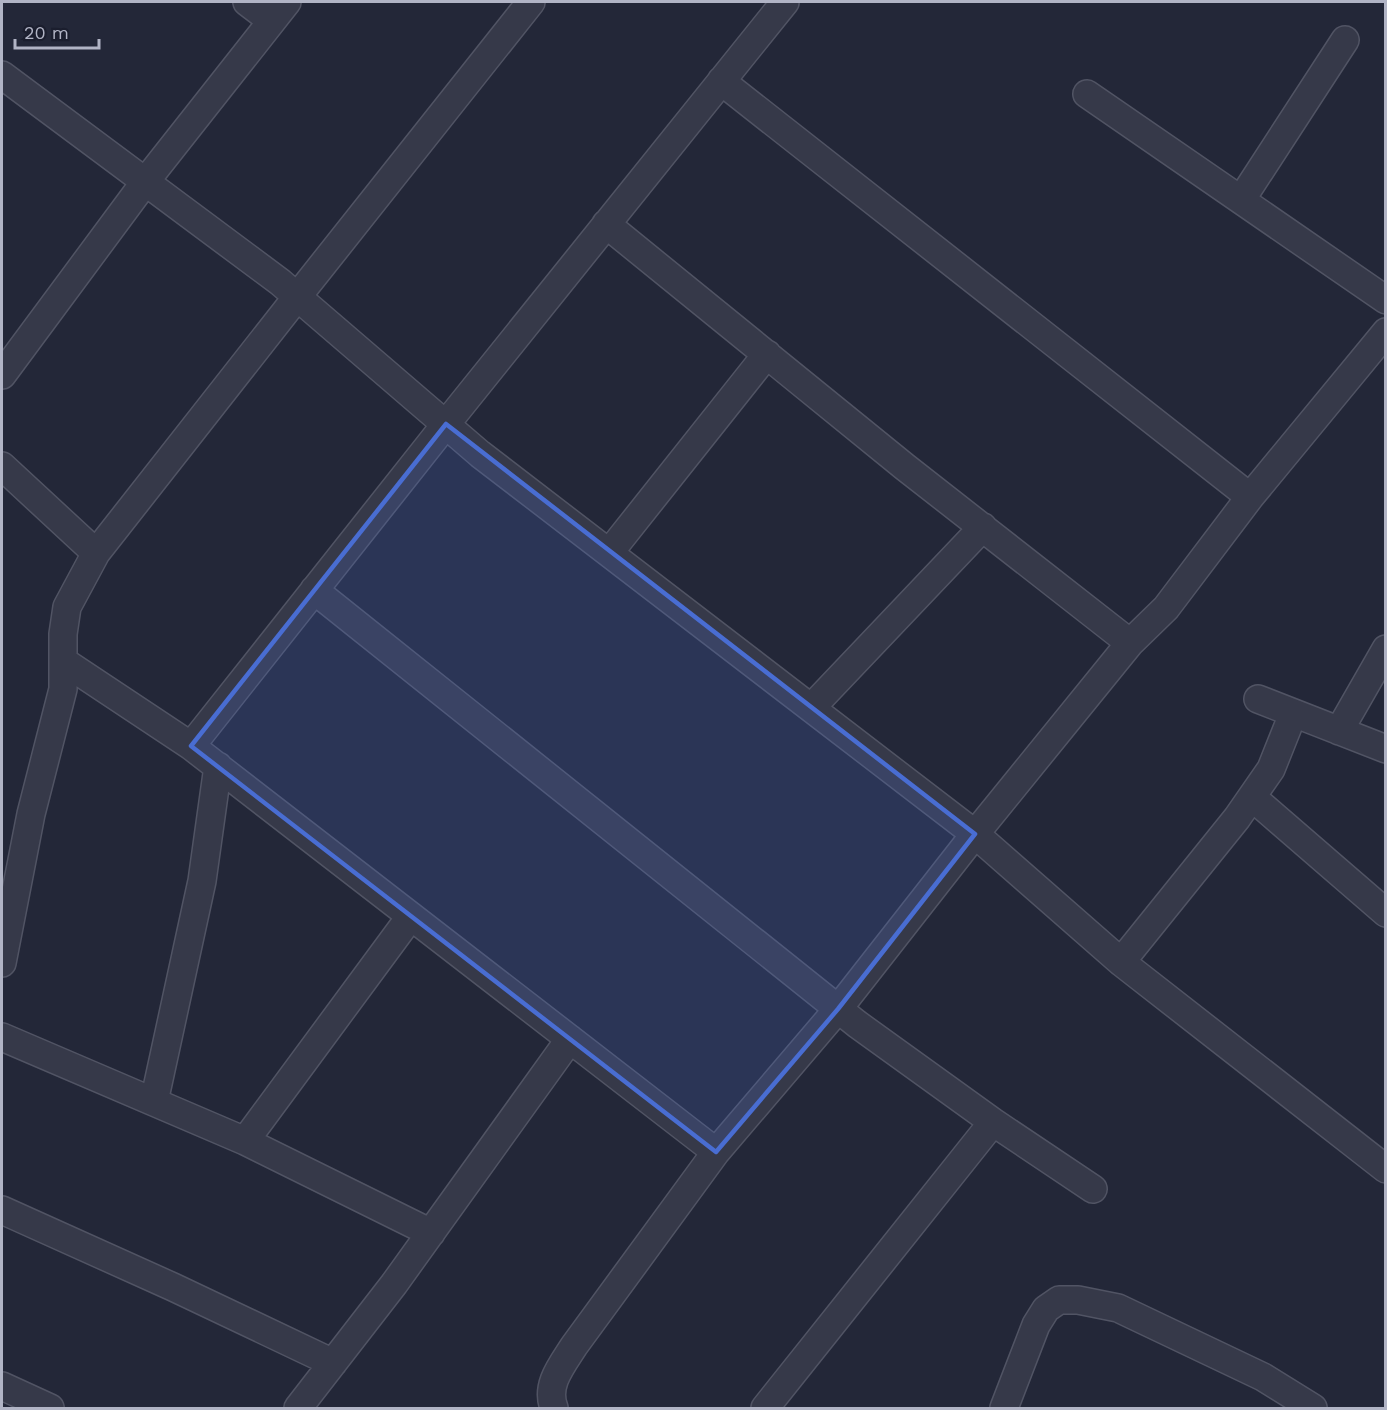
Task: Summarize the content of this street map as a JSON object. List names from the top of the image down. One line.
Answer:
{"scale_bar":"20 m"}
